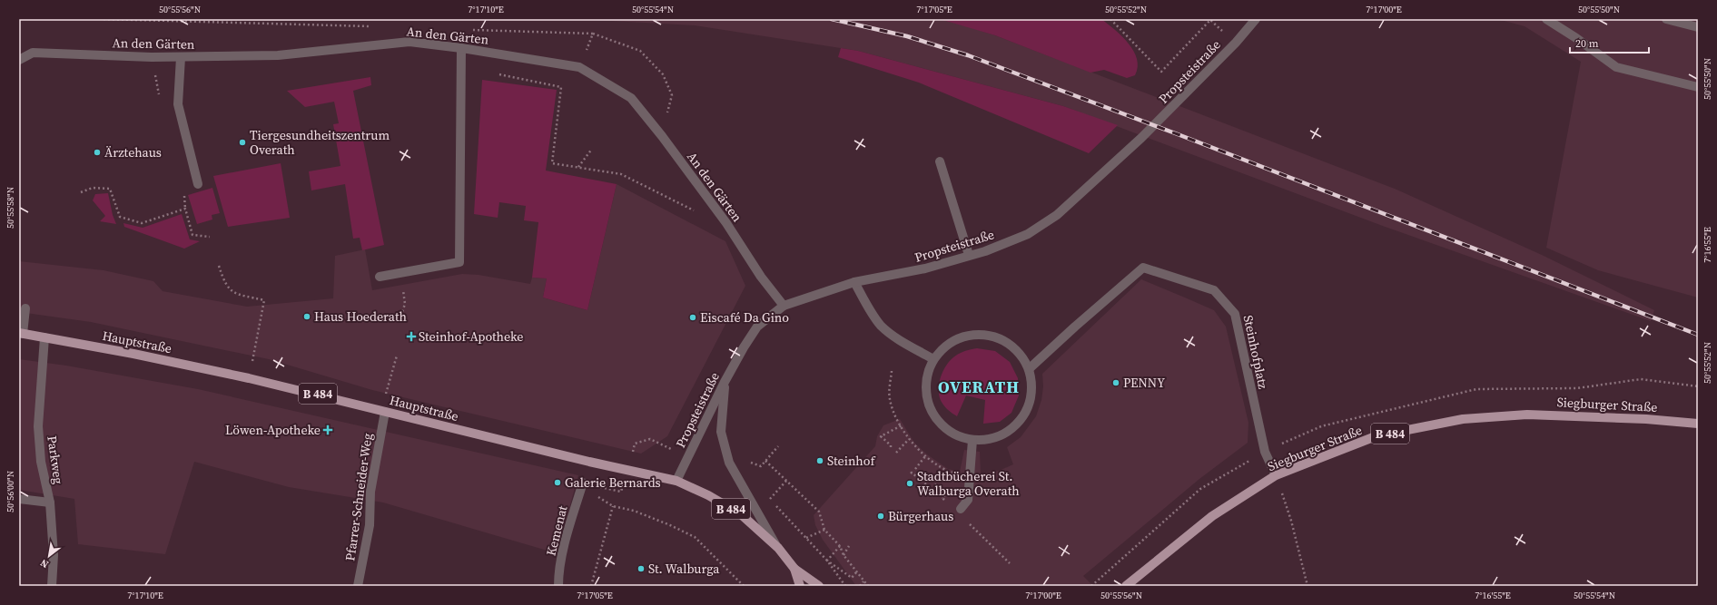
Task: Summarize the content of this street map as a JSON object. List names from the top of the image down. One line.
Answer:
{"streets":{"main road":["Hauptstraße","B 484","Siegburger Straße"],"street":["An den Gärten","Propsteistraße","Steinhofplatz","Parkweg","Pfarrer-Schneider-Weg","Kemenat"]},"crossings":[["An den Gärten","Propsteistraße"],["Propsteistraße","Hauptstraße"],["Hauptstraße","Parkweg"],["Hauptstraße","Pfarrer-Schneider-Weg"],["Steinhofplatz","Siegburger Straße"]],"districts":["OVERATH"],"places":{"other":["Tiergesundheitszentrum Overath","Ärztehaus","Haus Hoederath","Eiscafé Da Gino","PENNY","Steinhof","Galerie Bernards","Stadtbücherei St. Walburga Overath","Bürgerhaus","St. Walburga"],"health":["Steinhof-Apotheke","Löwen-Apotheke"]},"scale_bar":"20 m","north":"bottom left","coordinates":["50°55'56\"N","7°17'10\"E","50°55'54\"N","7°17'05\"E","50°55'52\"N","7°17'00\"E","50°55'50\"N","50°55'58\"N","7°16'55\"E","50°56'00\"N"]}
